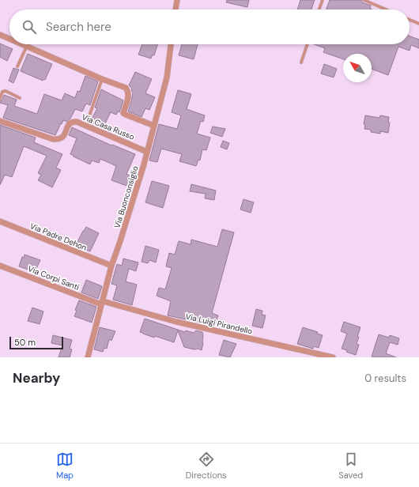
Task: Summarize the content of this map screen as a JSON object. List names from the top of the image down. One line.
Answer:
{"streets":{"street":["Via Casa Russo","Via Buonconsiglio","Via Padre Dehon","Via Corpi Santi","Via Luigi Pirandello"]},"crossings":[["Via Casa Russo","Via Buonconsiglio"],["Via Buonconsiglio","Via Padre Dehon"],["Via Buonconsiglio","Via Corpi Santi"],["Via Buonconsiglio","Via Luigi Pirandello"],["Via Corpi Santi","Via Luigi Pirandello"]],"scale_bar":"50 m","north":"top left","page":{"search":"Search here","scale":"50 m","heading":["Nearby","0 results"],"nav":["Map","Directions","Saved"]}}
